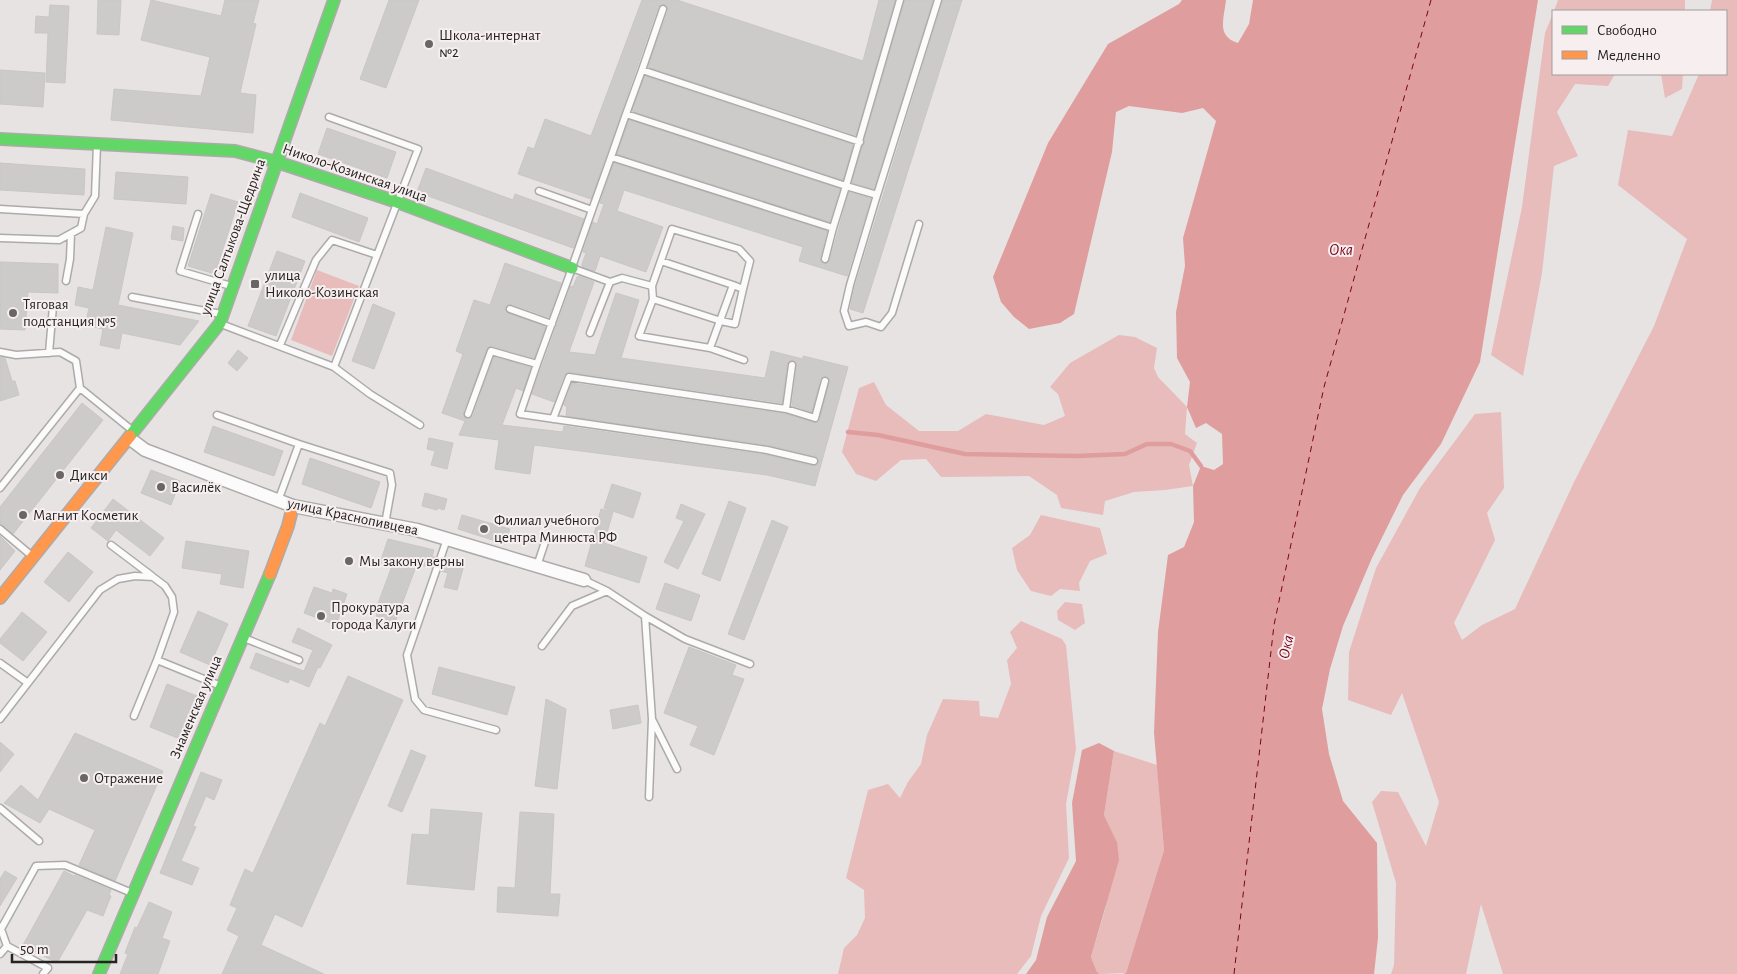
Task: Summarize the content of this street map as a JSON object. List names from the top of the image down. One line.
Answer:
{"streets":{"street":["Николо-Козинская улица","улица Салтыкова-Щедрина","улица Краснопивцева","Знаменская улица"]},"crossings":[["Николо-Козинская улица","улица Салтыкова-Щедрина"],["улица Салтыкова-Щедрина","улица Краснопивцева"],["улица Краснопивцева","Знаменская улица"]],"water":["Ока"],"places":{"other":["Школа-интернат №2","Тяговая подстанция №5","Дикси","Василёк","Магнит Косметик","Филиал учебного центра Минюста РФ","Мы закону верны","Прокуратура города Калуги","Отражение"],"transit":["улица Николо-Козинская"]},"legend":["Свободно","Медленно"],"scale_bar":"50 m"}
